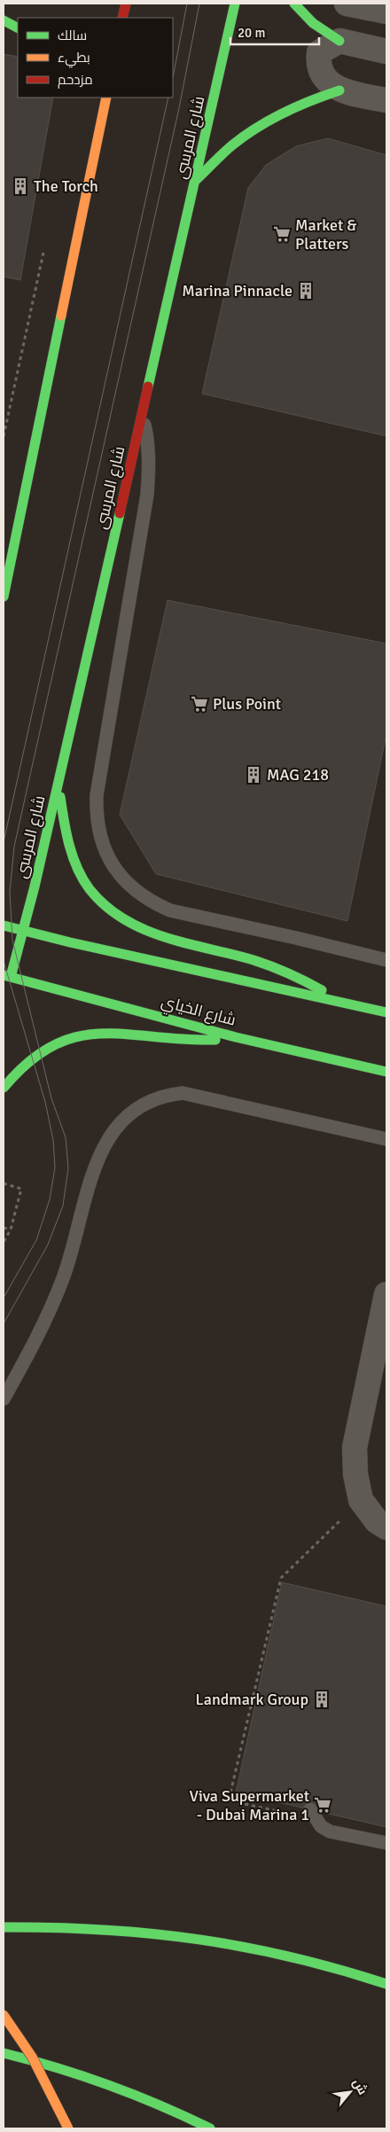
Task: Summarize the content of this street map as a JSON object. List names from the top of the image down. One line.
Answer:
{"streets":{"main road":["شارع المرسى","شارع الخياي"]},"crossings":[["شارع المرسى","شارع الخياي"]],"places":{"building":["The Torch","Marina Pinnacle","MAG 218","Landmark Group"],"supermarket":["Market & Platters","Plus Point","Viva Supermarket - Dubai Marina 1"]},"legend":["سالك","بطيء","مزدحم"],"scale_bar":"20 m","north":"top right"}
